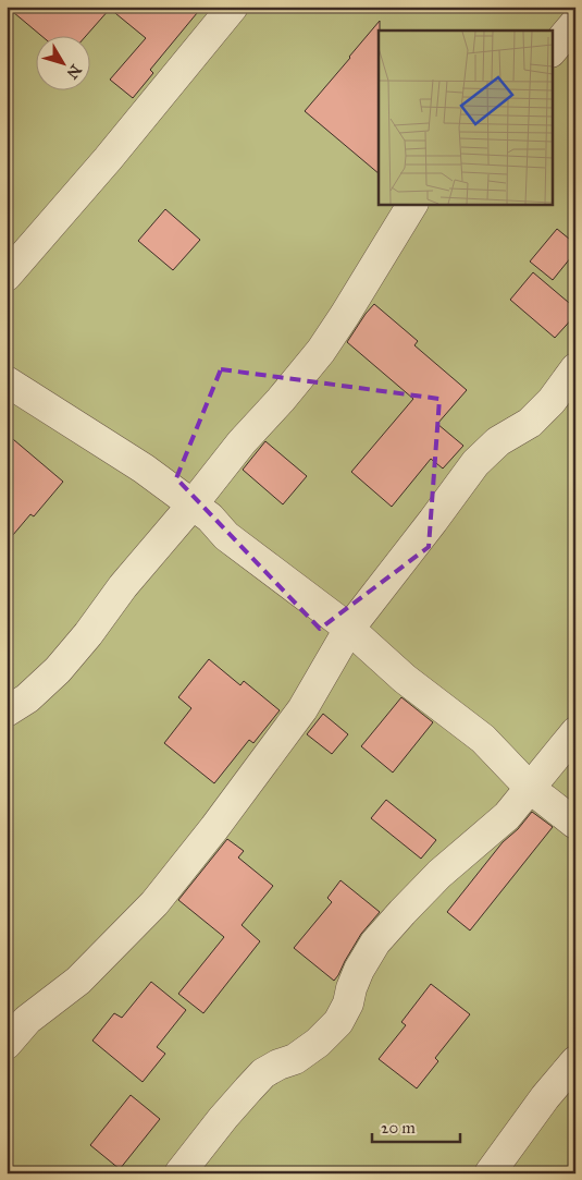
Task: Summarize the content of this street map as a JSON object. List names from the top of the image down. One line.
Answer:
{"scale_bar":"20 m","north":"bottom right"}
